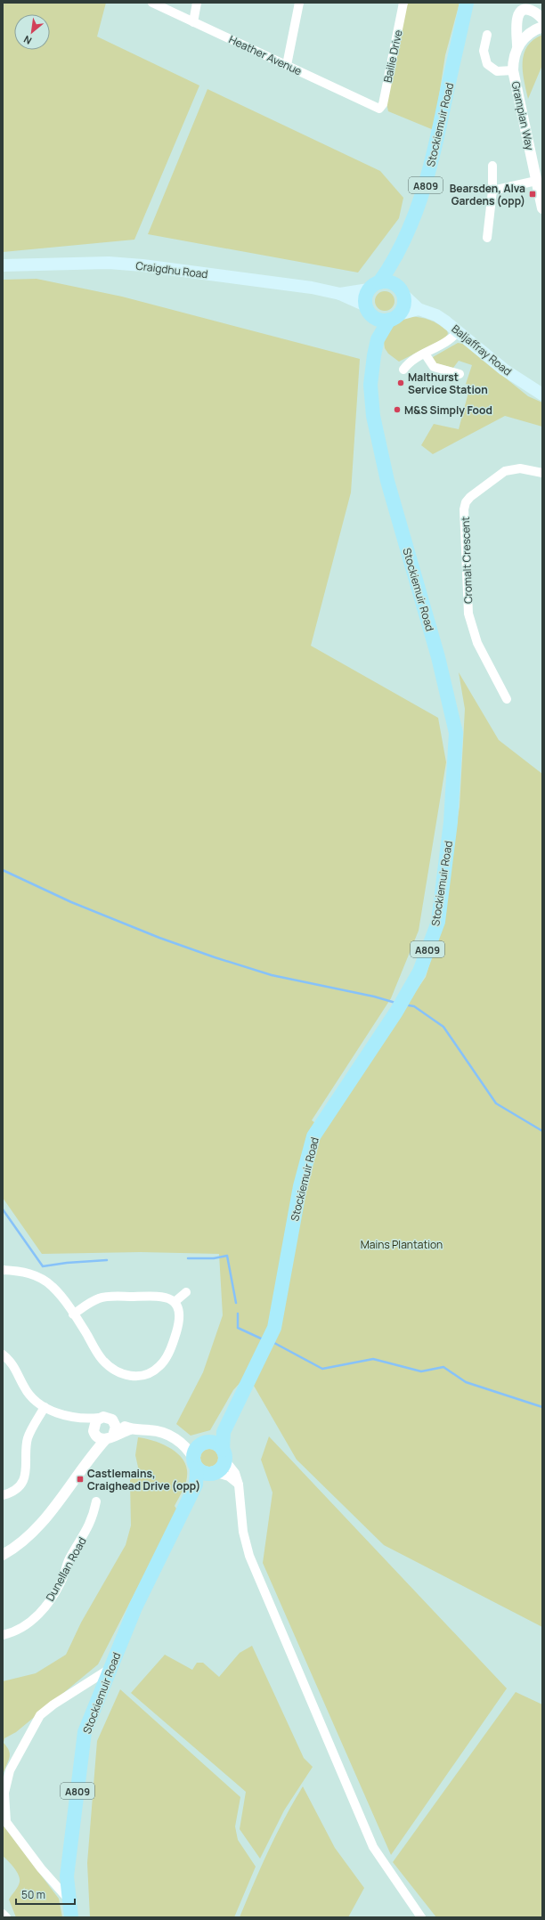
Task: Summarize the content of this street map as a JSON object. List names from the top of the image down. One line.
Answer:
{"streets":{"main road":["Stockiemuir Road","A809","Craigdhu Road","Baljaffray Road"],"street":["Heather Avenue","Bailie Drive","Grampian Way","Cromalt Crescent","Dunellan Road"]},"crossings":[["Heather Avenue","Bailie Drive"],["Stockiemuir Road","Craigdhu Road"],["Stockiemuir Road","Baljaffray Road"],["Craigdhu Road","Baljaffray Road"]],"parks":["Mains Plantation"],"places":{"transit":["Bearsden, Alva Gardens (opp)","Castlemains, Craighead Drive (opp)"],"other":["Malthurst Service Station","M&S Simply Food"]},"scale_bar":"50 m","north":"bottom left"}
